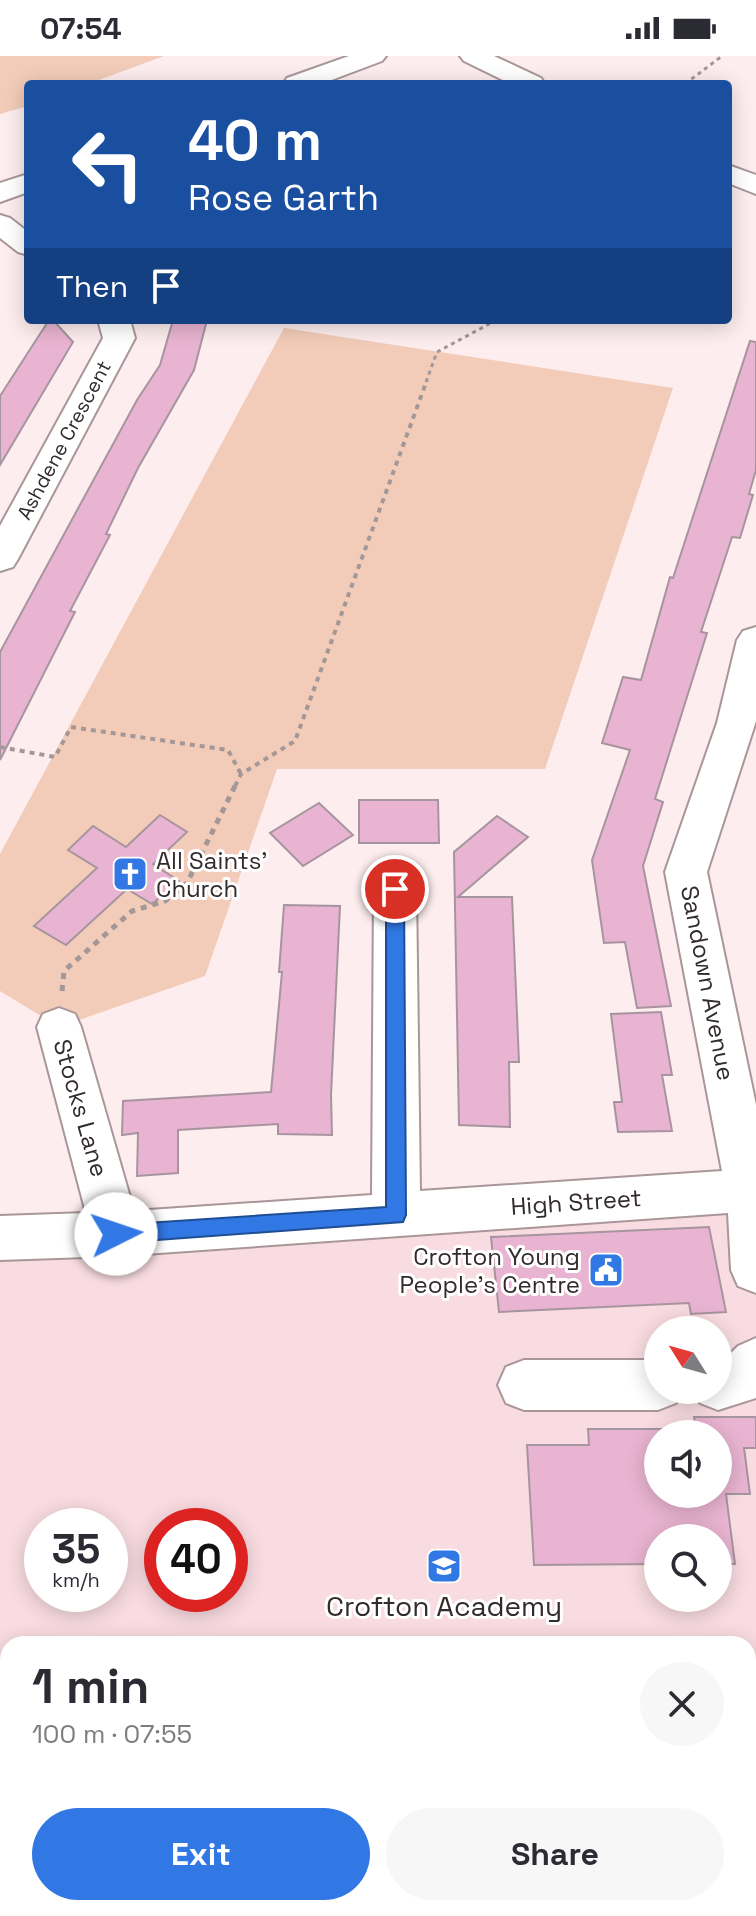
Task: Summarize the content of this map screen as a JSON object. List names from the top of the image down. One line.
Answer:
{"streets":{"street":["Ashdene Crescent","Sandown Avenue","Stocks Lane","High Street"]},"crossings":[["Sandown Avenue","High Street"],["Stocks Lane","High Street"]],"places":{"church":["All Saints’ Church"],"public building":["Crofton Young People's Centre"],"school or university":["Crofton Academy"]},"north":"top left","page":{"status":"07:54","turn":["40 m","Rose Garth"],"then":"Then","speed":"35 km/h","limit":"40","heading":["1 min","100 m · 07:55"],"buttons":["Exit","Share"]}}
